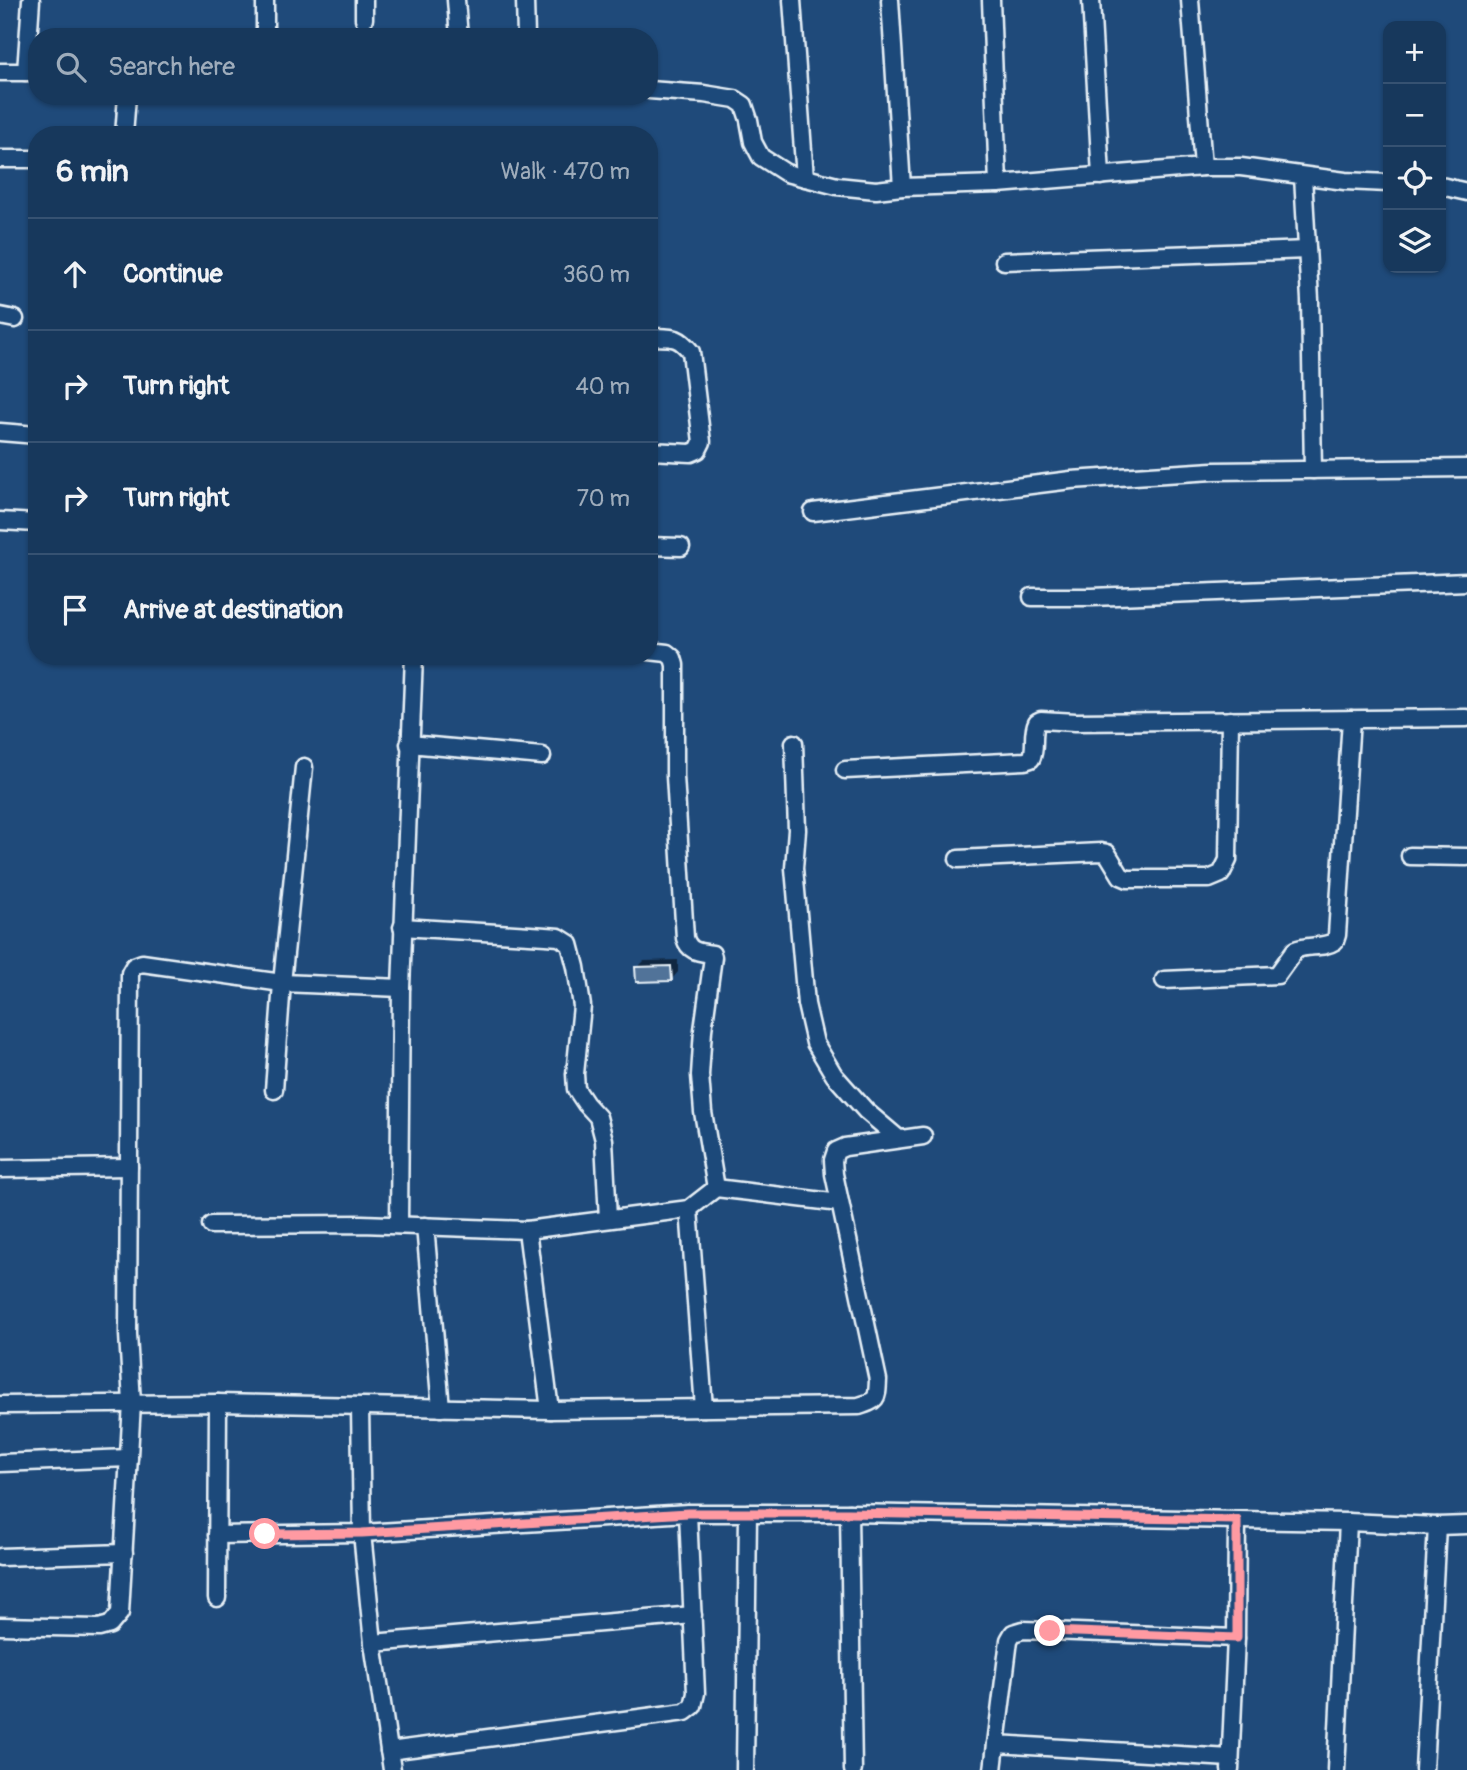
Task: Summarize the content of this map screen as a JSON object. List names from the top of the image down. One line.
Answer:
{"page":{"map_buttons":["+","−"],"search":"Search here","heading":["6 min","Walk · 470 m"],"list":[["Continue","360 m"],["Turn right","40 m"],["Turn right","70 m"],"Arrive at destination"]}}
